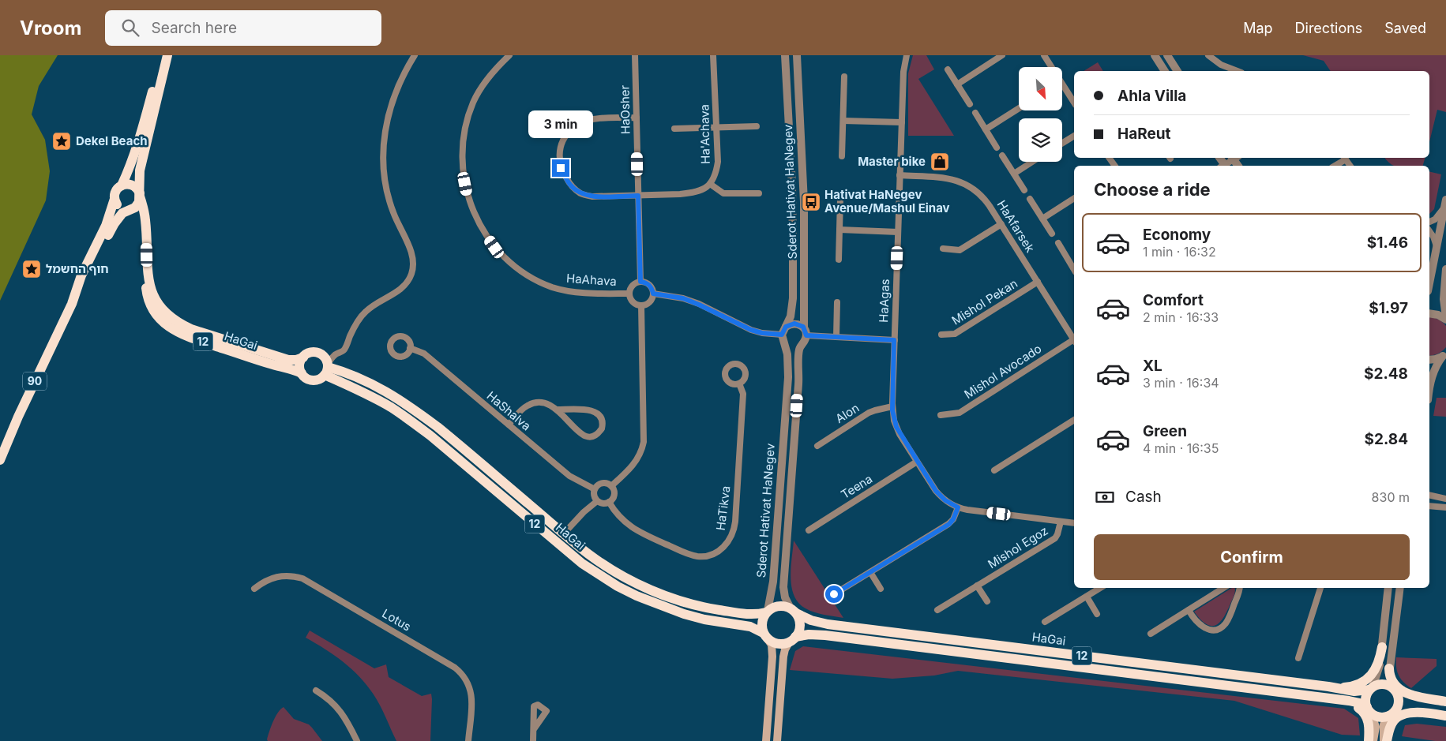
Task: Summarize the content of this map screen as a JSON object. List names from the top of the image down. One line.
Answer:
{"streets":{"highway":["HaGai","12","90"],"street":["HaOsher","Ha'Achava","Sderot Hativat HaNegev","HaAfarsek","HaAhava","HaAgas","Mishol Pekan","Mishol Avocado","HaShalva","Alon","Teena","HaTikva","Mishol Egoz","Lotus"]},"crossings":[["HaOsher","HaAhava"],["Sderot Hativat HaNegev","HaAgas"],["Sderot Hativat HaNegev","HaGai"],["Sderot Hativat HaNegev","12"],["HaAfarsek","HaAgas"],["HaAfarsek","Mishol Pekan"],["HaGai","12"],["HaGai","90"],["HaShalva","HaTikva"]],"places":{"place":["Dekel Beach","חוף החשמל"],"shop":["Master bike"],"bus stop":["Hativat HaNegev Avenue/Mashul Einav"]},"north":"bottom right","page":{"header":"Vroom","search":"Search here","nav":["Map","Directions","Saved"],"banner":["Ahla Villa","HaReut"],"bubble":"3 min","heading":"Choose a ride","list":[{"name":"Economy","note":"1 min · 16:32","value":"$1.46"},{"name":"Comfort","note":"2 min · 16:33","value":"$1.97"},{"name":"XL","note":"3 min · 16:34","value":"$2.48"},{"name":"Green","note":"4 min · 16:35","value":"$2.84"}],"pay":["Cash","830 m"],"buttons":"Confirm"}}
